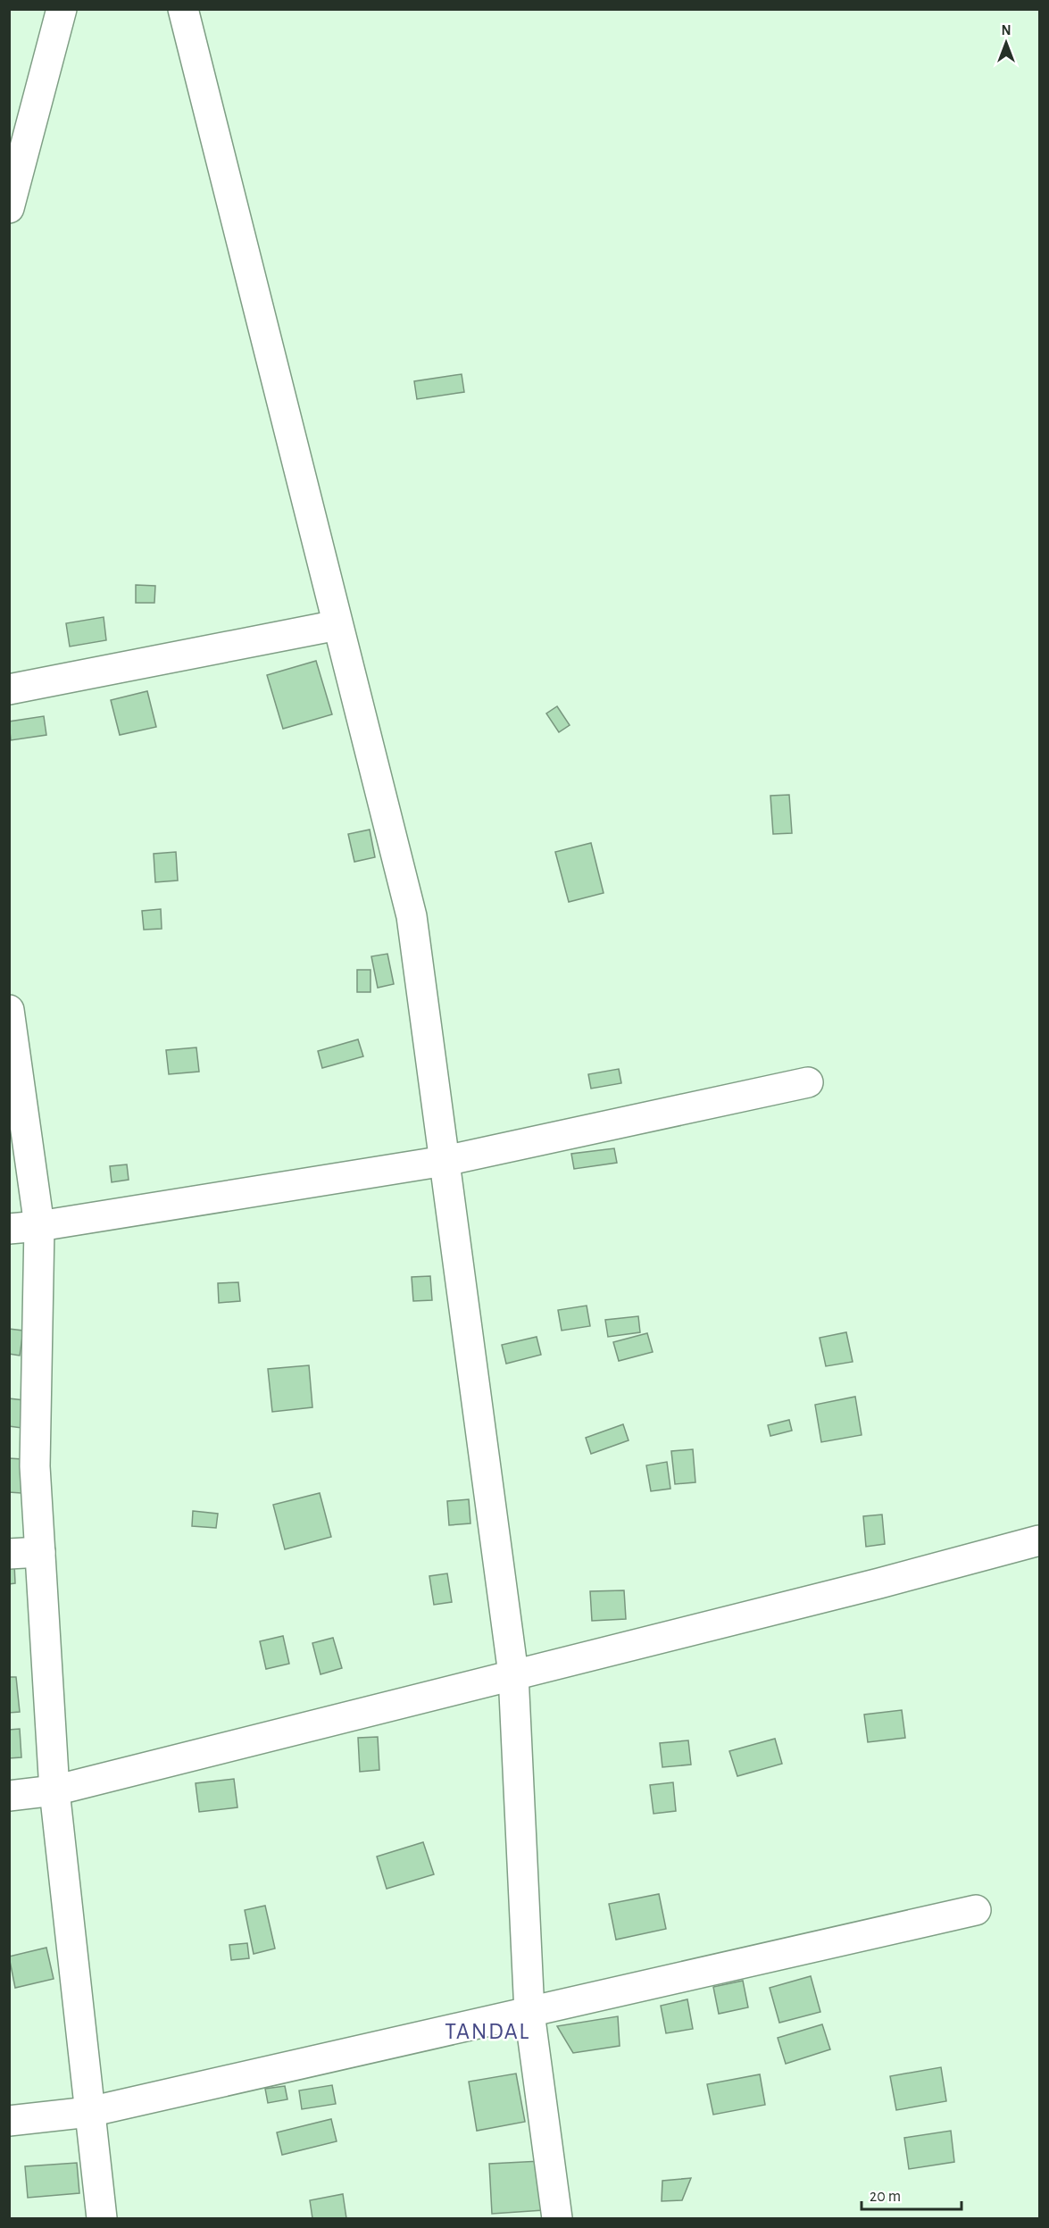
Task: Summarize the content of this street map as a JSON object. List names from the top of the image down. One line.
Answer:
{"districts":["TANDAL"],"scale_bar":"20 m","north":"top"}
